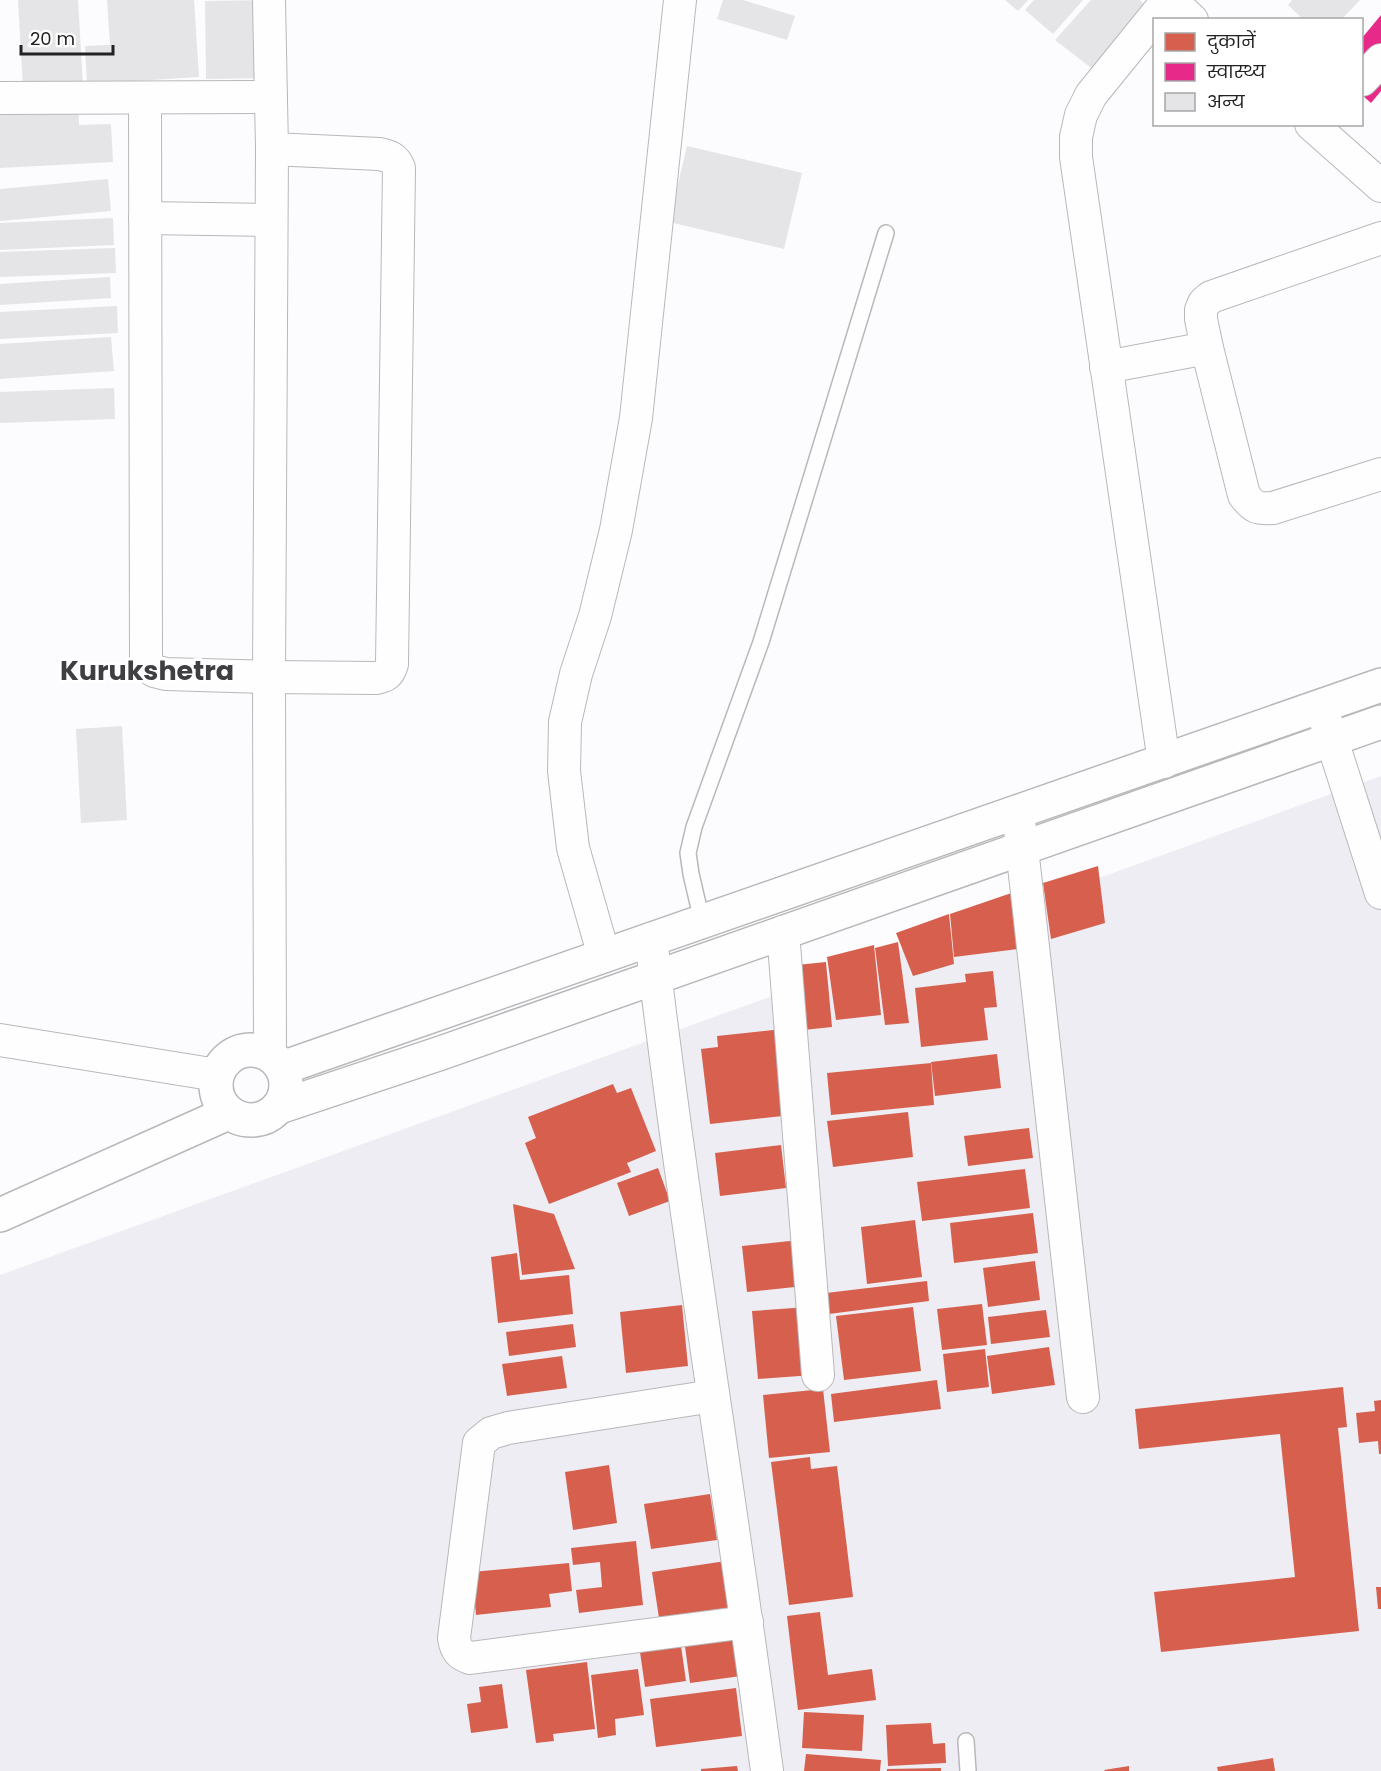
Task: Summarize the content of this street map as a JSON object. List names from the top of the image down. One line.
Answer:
{"districts":["Kurukshetra"],"legend":["दुकानें","स्वास्थ्य","अन्य"],"scale_bar":"20 m"}
